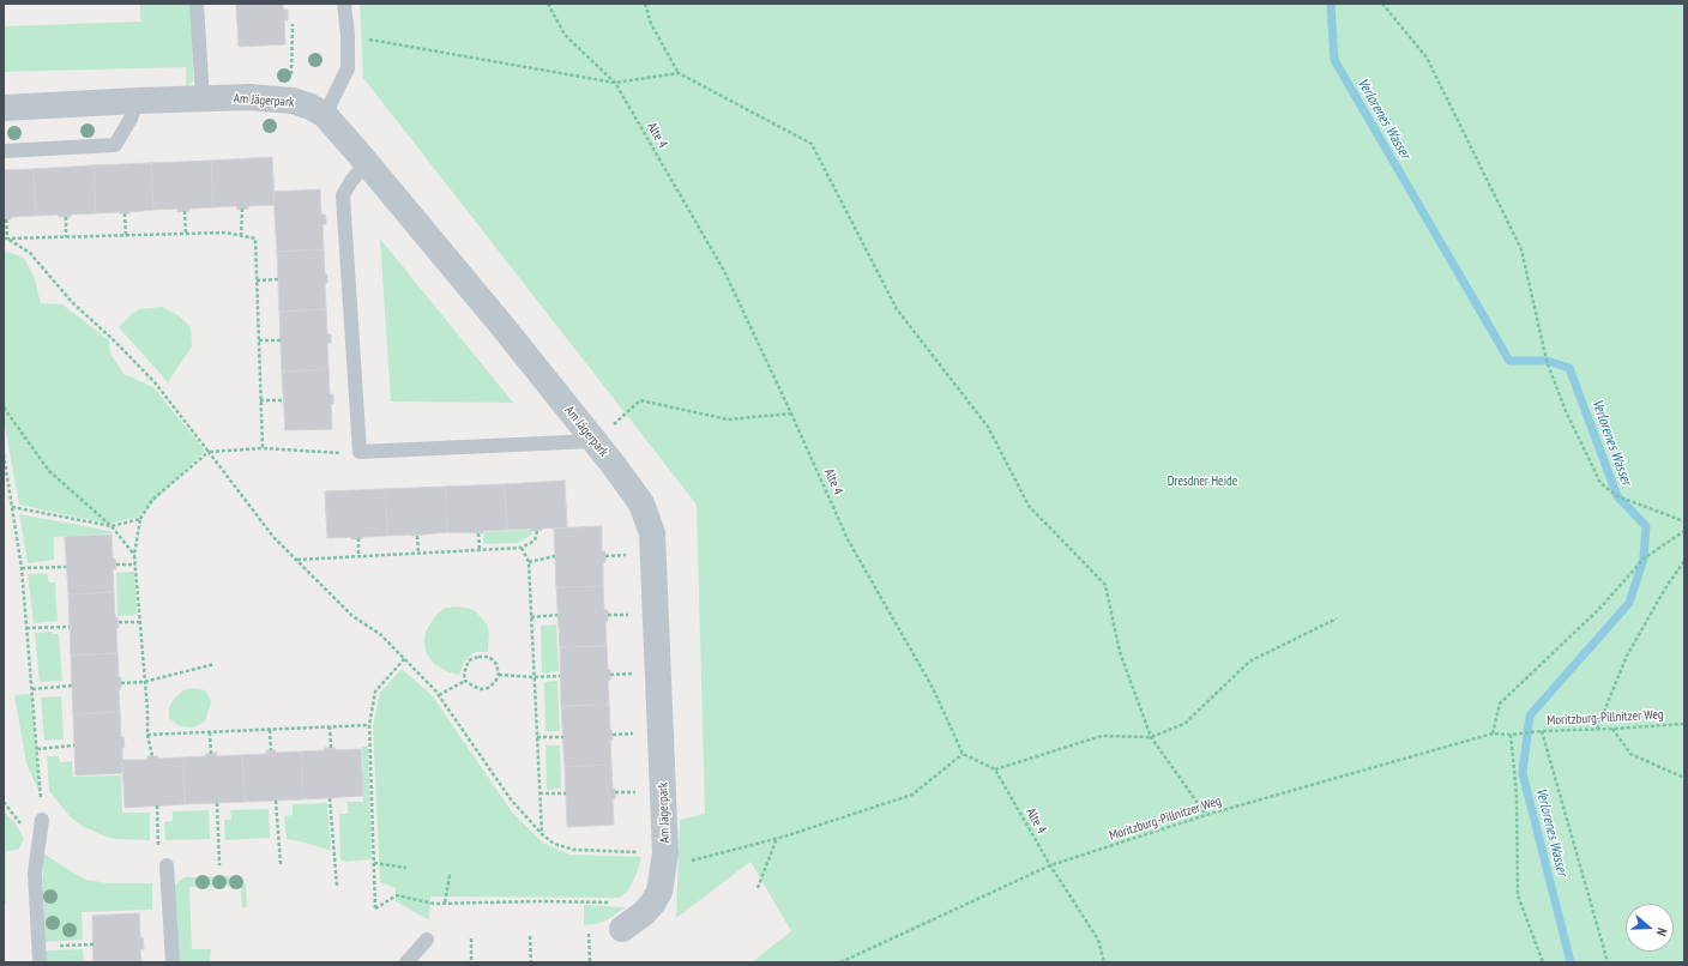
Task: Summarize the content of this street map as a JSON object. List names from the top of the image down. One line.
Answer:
{"streets":{"street":["Am Jägerpark"],"path":["Alte 4","Moritzburg-Pillnitzer Weg"]},"crossings":[["Alte 4","Moritzburg-Pillnitzer Weg"]],"water":["Verlorenes Wasser"],"parks":["Dresdner Heide"],"north":"right"}
